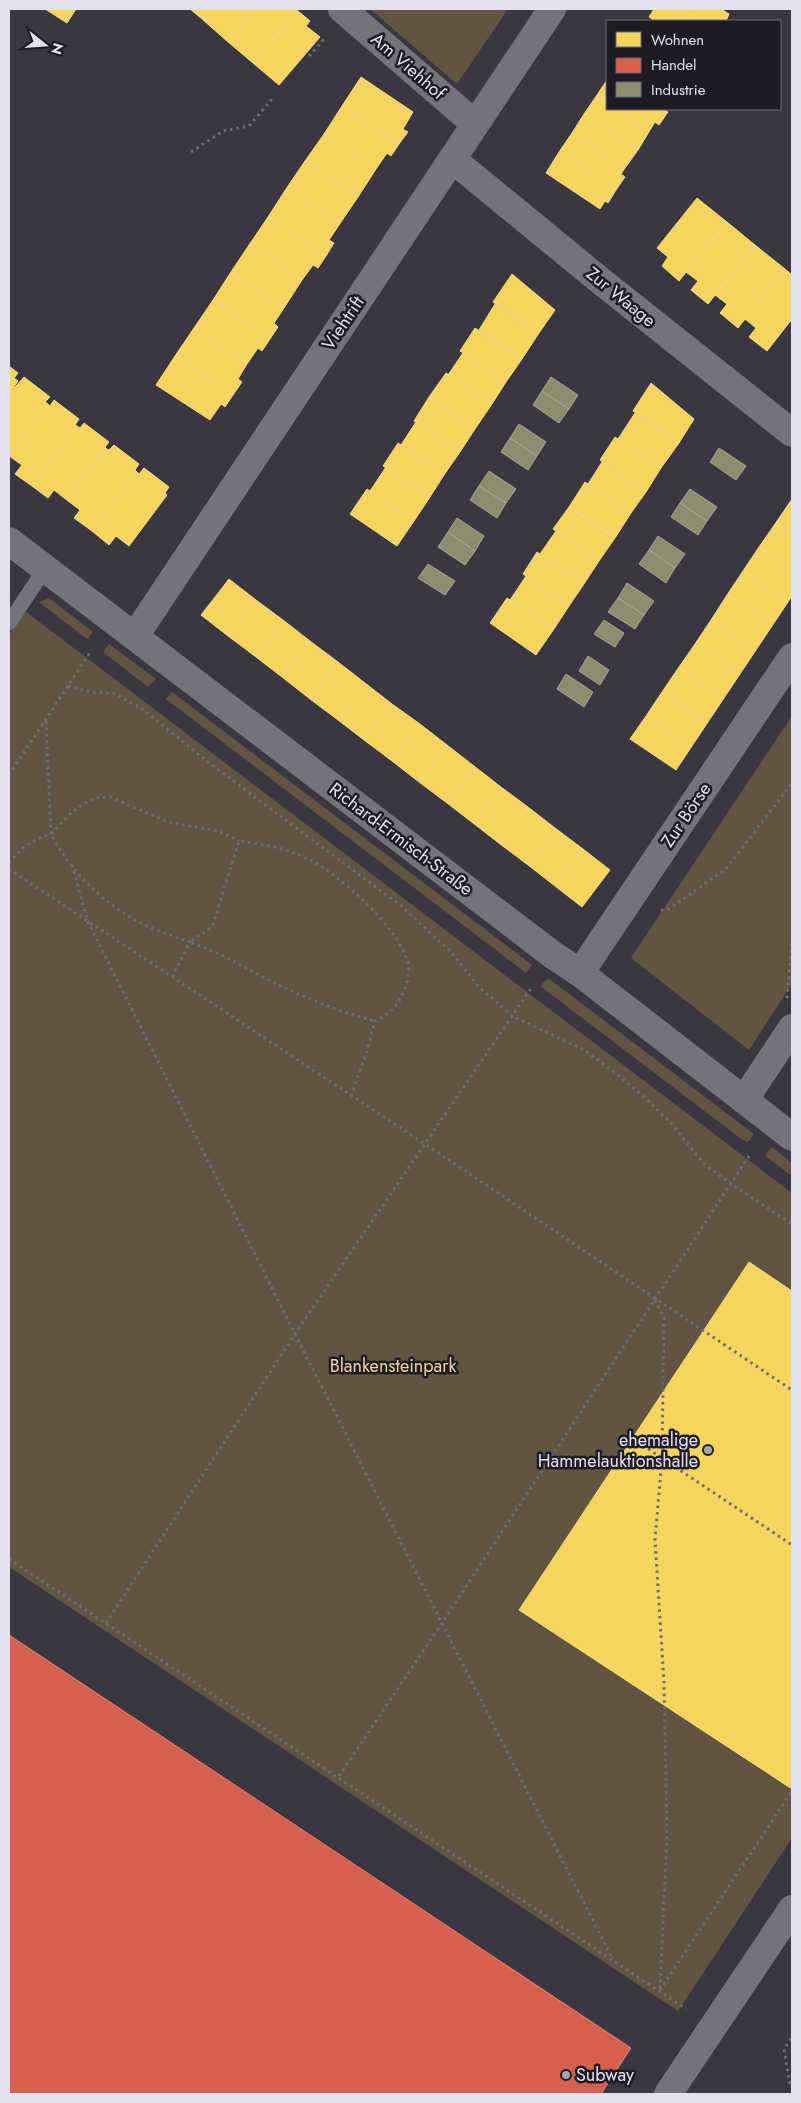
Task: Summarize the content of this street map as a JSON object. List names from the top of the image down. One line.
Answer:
{"streets":{"street":["Am Viehhof","Zur Waage","Viehtrift","Zur Börse","Richard-Ermisch-Straße"]},"crossings":[["Am Viehhof","Viehtrift"],["Zur Waage","Viehtrift"],["Viehtrift","Richard-Ermisch-Straße"],["Zur Börse","Richard-Ermisch-Straße"]],"parks":["Blankensteinpark"],"places":["ehemalige Hammelauktionshalle","Subway"],"legend":["Wohnen","Handel","Industrie"],"north":"right"}
